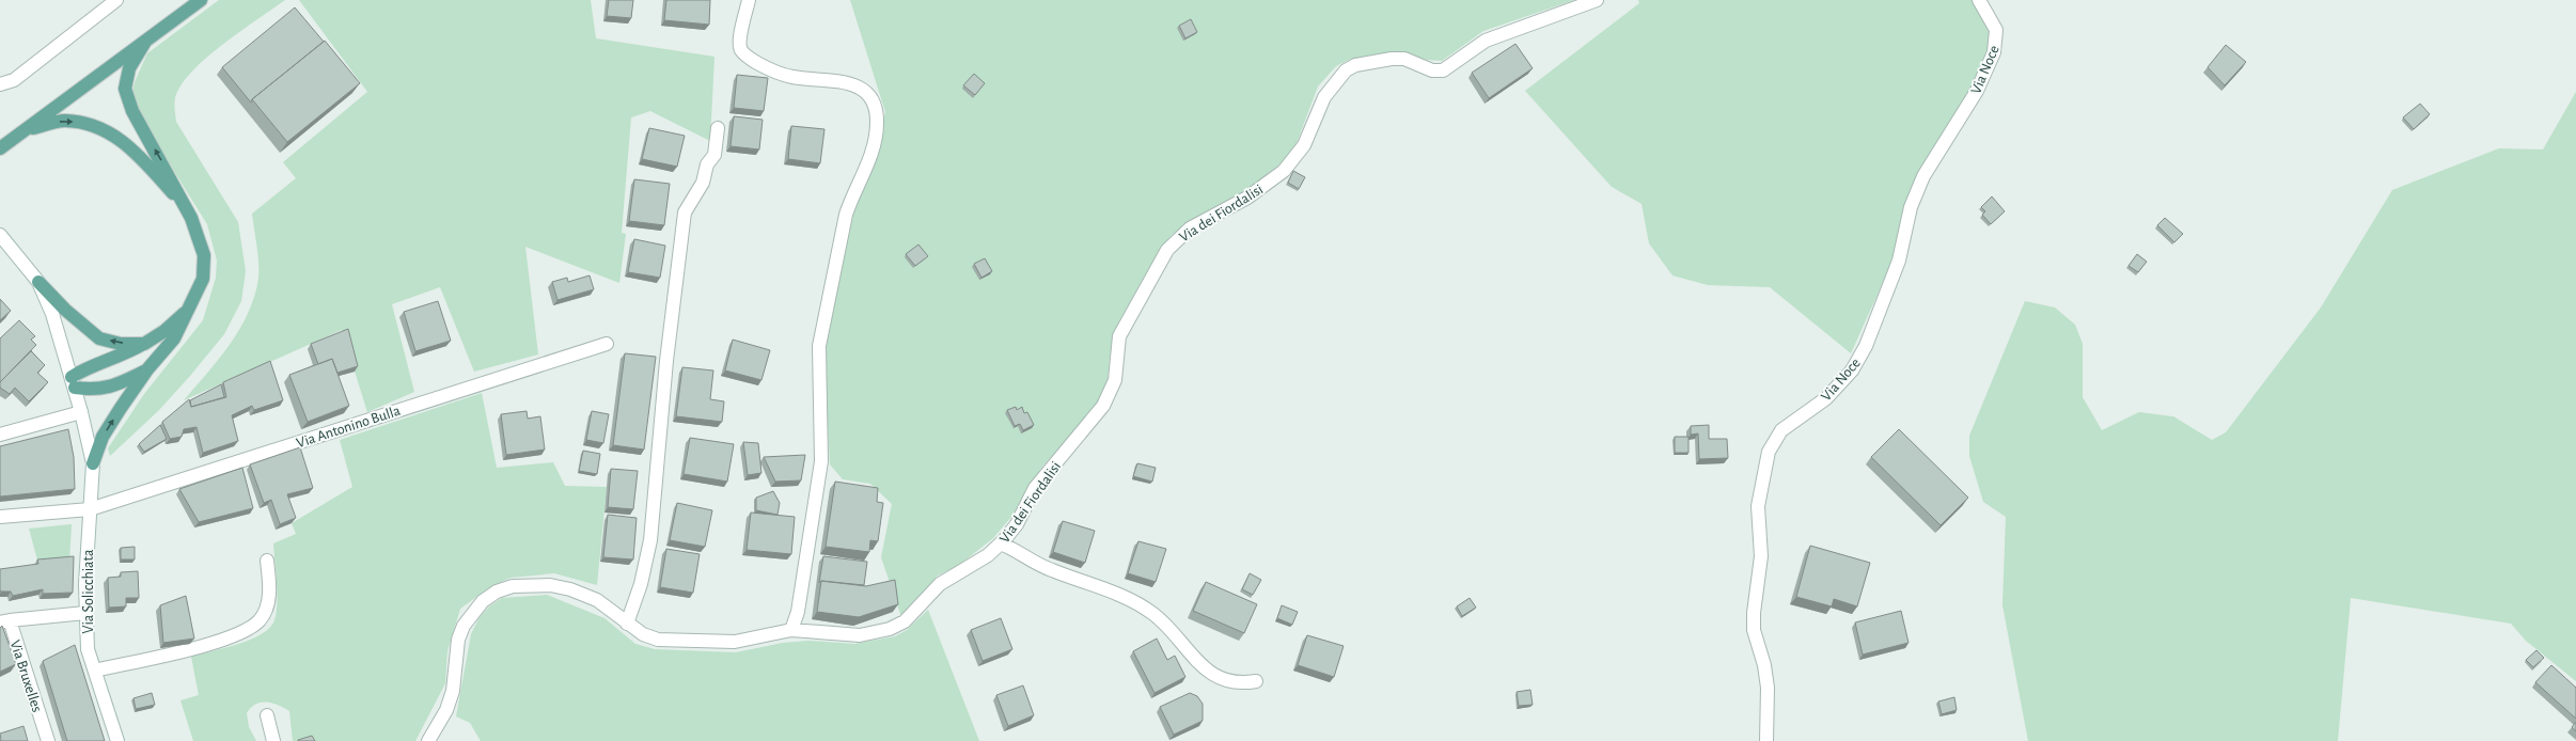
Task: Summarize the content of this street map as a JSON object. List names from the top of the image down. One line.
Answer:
{"streets":{"street":["Via Noce","Via dei Fiordalisi","Via Antonino Bulla","Via Solicchiata","Via Bruxelles"]},"crossings":[["Via Antonino Bulla","Via Solicchiata"]]}
